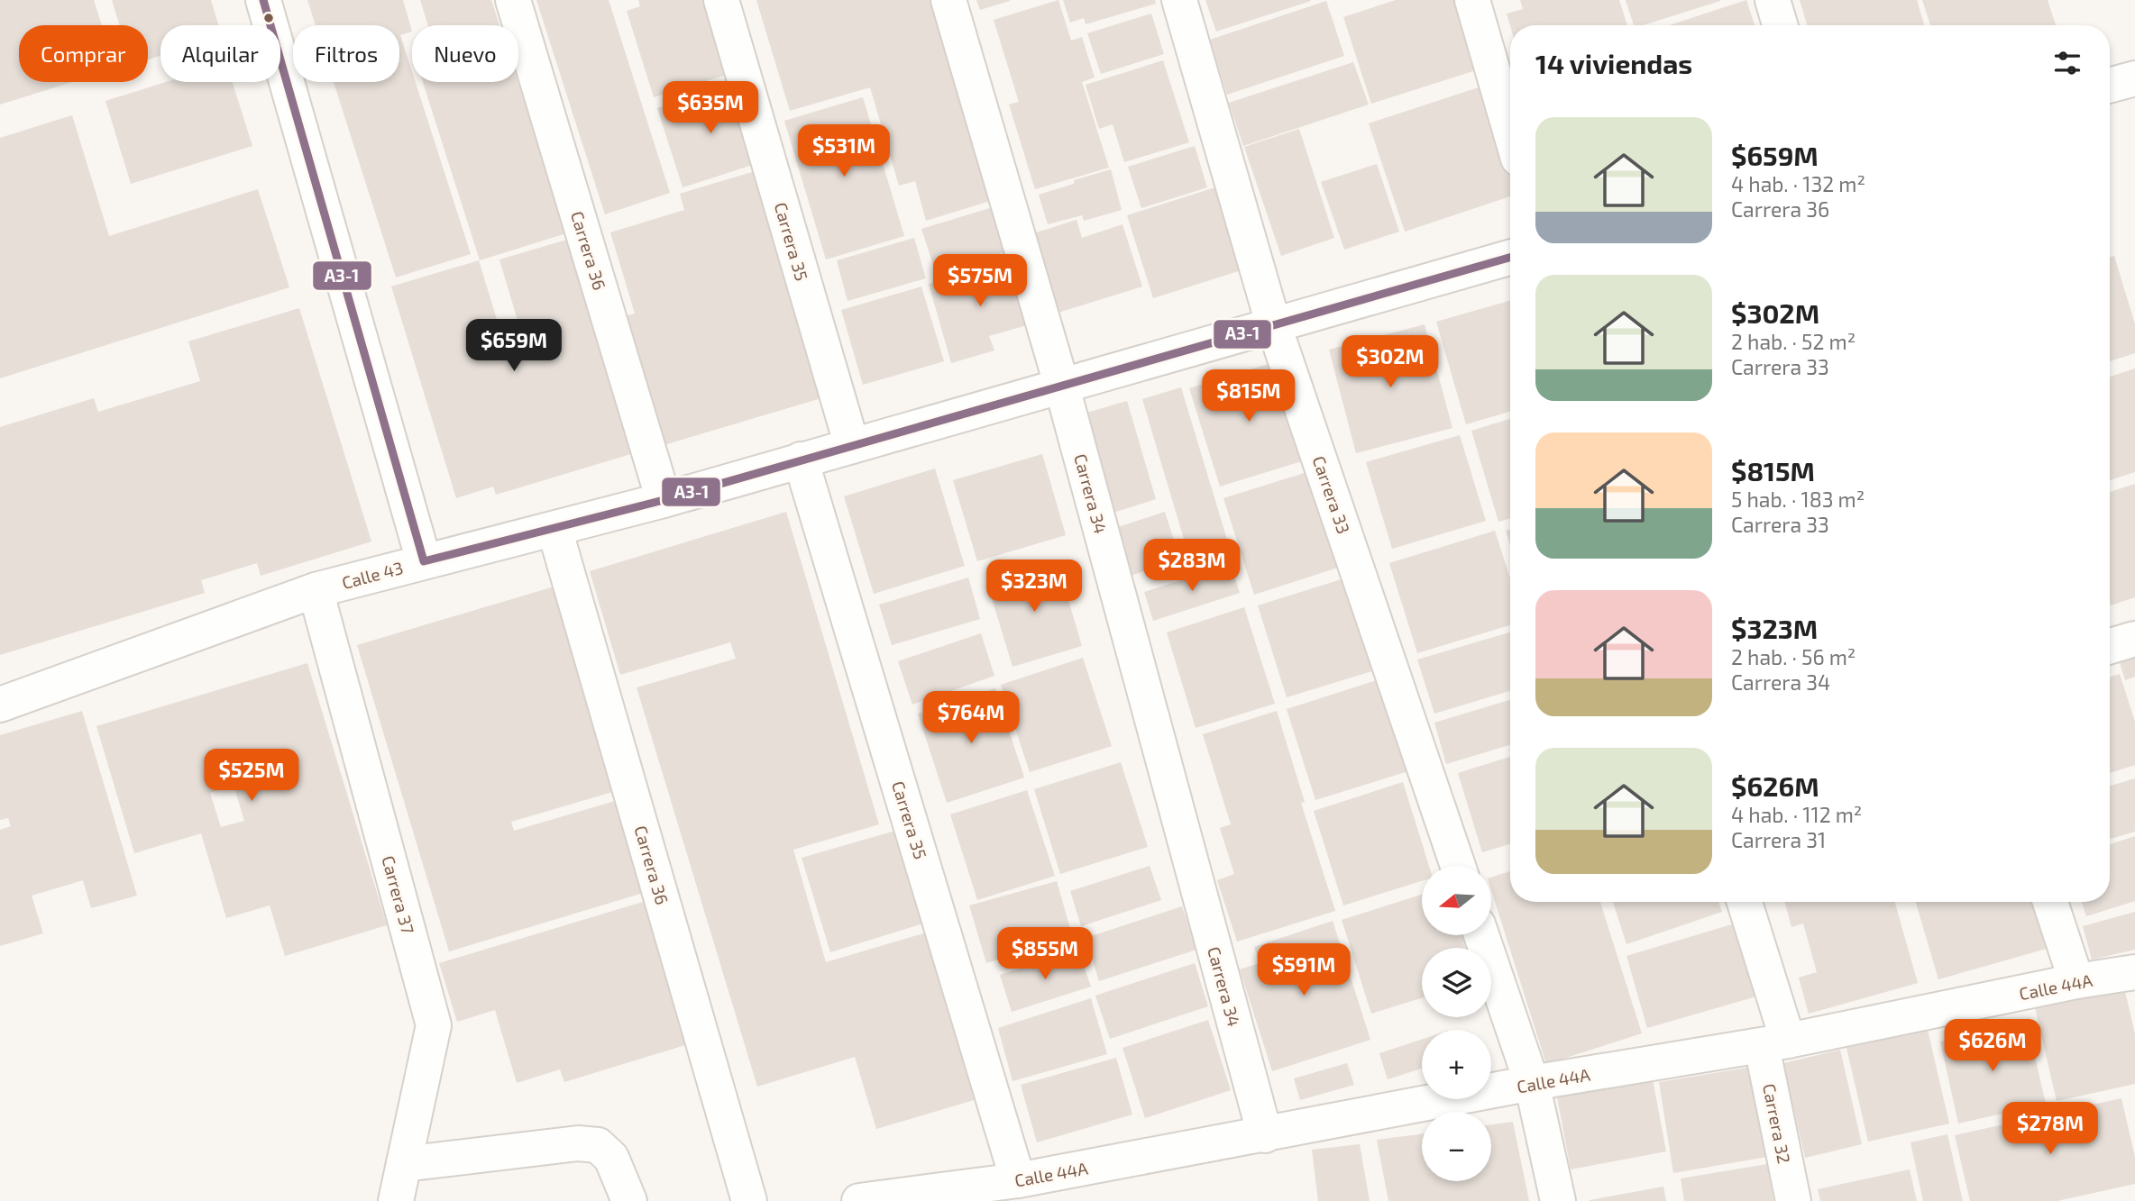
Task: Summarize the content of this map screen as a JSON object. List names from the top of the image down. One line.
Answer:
{"streets":{"street":["Carrera 35","Carrera 36","Carrera 34","Carrera 33","Calle 43","Carrera 37","Calle 44A","Carrera 32"]},"crossings":[["Carrera 35","Calle 43"],["Carrera 35","Calle 44A"],["Carrera 36","Calle 43"],["Carrera 34","Calle 43"],["Carrera 34","Calle 44A"],["Carrera 33","Calle 43"],["Calle 43","Carrera 37"],["Calle 44A","Carrera 32"]],"lines":["transit line A3-1"],"north":"left","page":{"chip":["Comprar","Alquilar","Filtros","Nuevo"],"heading":"14 viviendas","price":["$635M","$531M","$575M","$659M","$302M","$815M","$283M","$323M","$764M","$525M","$855M","$591M","$626M","$278M"],"list":[{"name":"$659M","note":"4 hab. · 132 m² · Carrera 36"},{"name":"$302M","note":"2 hab. · 52 m² · Carrera 33"},{"name":"$815M","note":"5 hab. · 183 m² · Carrera 33"},{"name":"$323M","note":"2 hab. · 56 m² · Carrera 34"},{"name":"$626M","note":"4 hab. · 112 m² · Carrera 31"}],"map_buttons":["+","−"]}}
